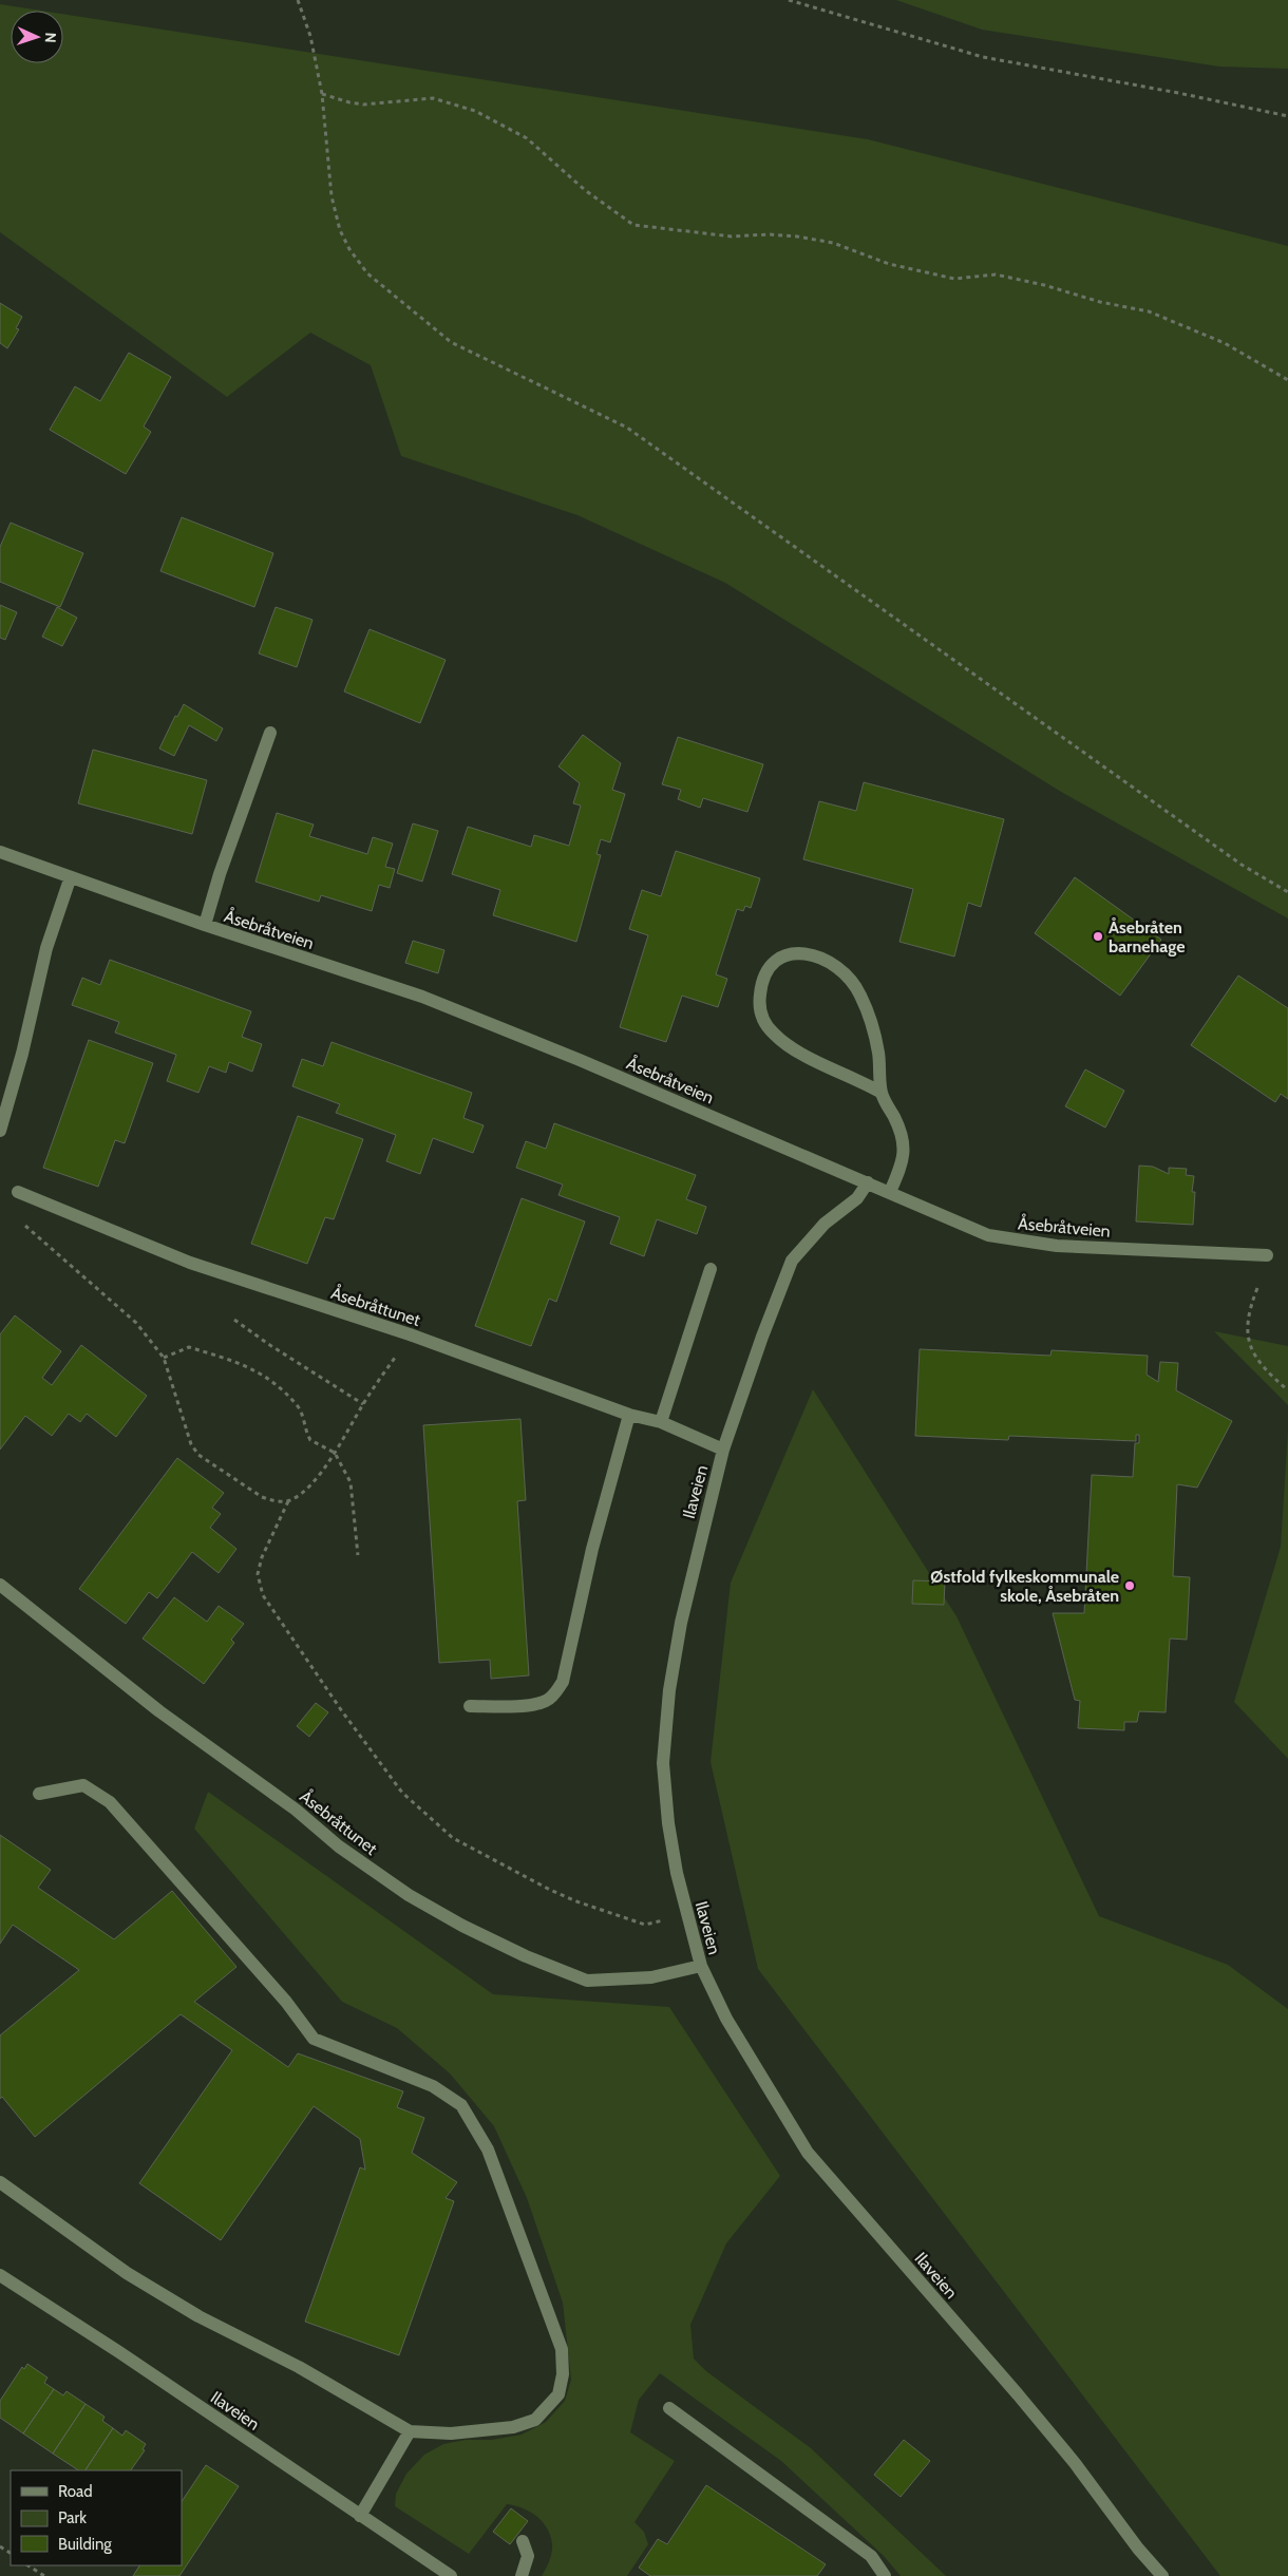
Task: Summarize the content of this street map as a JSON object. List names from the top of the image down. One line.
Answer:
{"streets":{"street":["Åsebråtveien","Åsebråttunet","Ilaveien"]},"crossings":[["Åsebråtveien","Ilaveien"],["Åsebråttunet","Ilaveien"]],"places":["Åsebråten barnehage","Østfold fylkeskommunale skole, Åsebråten"],"legend":["Road","Park","Building"],"north":"right"}
